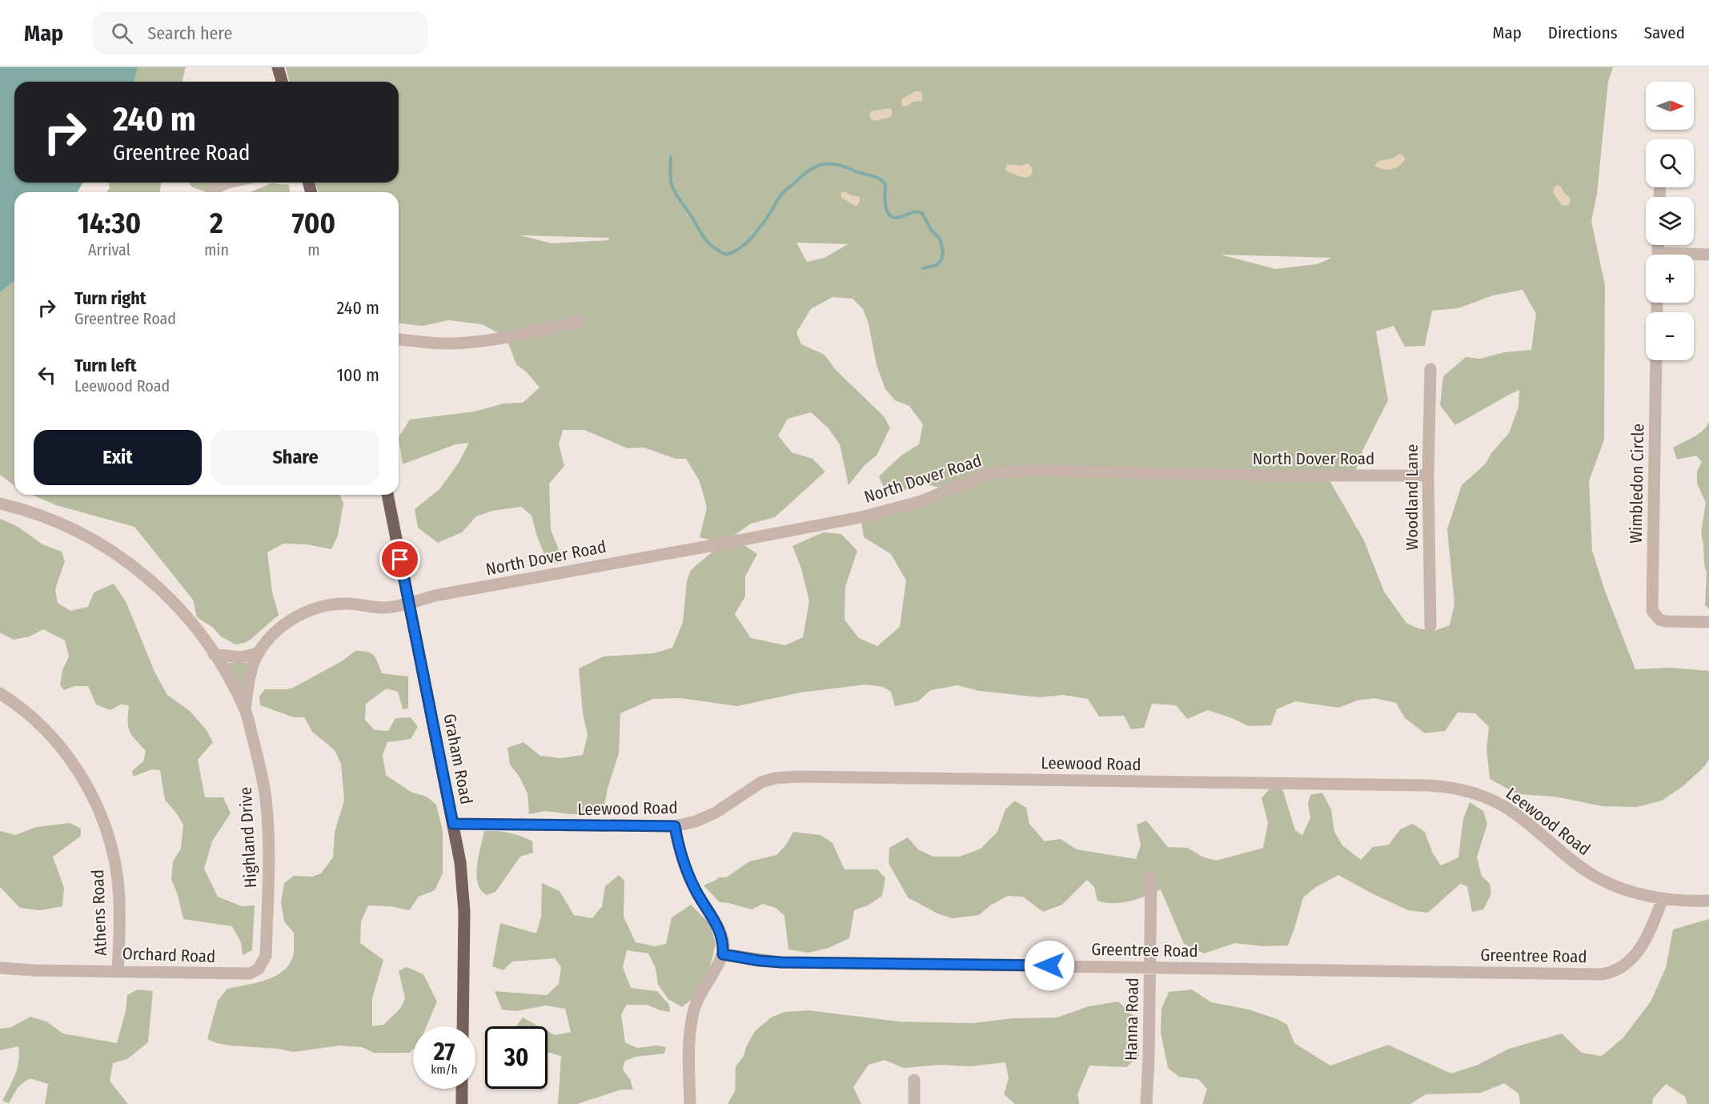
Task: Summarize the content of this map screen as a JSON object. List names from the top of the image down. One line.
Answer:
{"streets":{"main road":["Graham Road"],"street":["North Dover Road","Wimbledon Circle","Woodland Lane","Leewood Road","Highland Drive","Athens Road","Greentree Road","Orchard Road","Hanna Road"]},"crossings":[["North Dover Road","Woodland Lane"],["North Dover Road","Graham Road"],["Graham Road","Leewood Road"],["Leewood Road","Greentree Road"],["Highland Drive","Orchard Road"],["Athens Road","Orchard Road"],["Greentree Road","Hanna Road"]],"north":"right","page":{"header":"Map","search":"Search here","nav":["Map","Directions","Saved"],"map_buttons":["+","−"],"turn":["240 m","Greentree Road"],"eta":["14:30","Arrival","2","min","700","m"],"list":[{"name":"Turn right","note":"Greentree Road","value":"240 m"},{"name":"Turn left","note":"Leewood Road","value":"100 m"}],"buttons":["Exit","Share"],"speed":"27 km/h","limit":"30"}}
